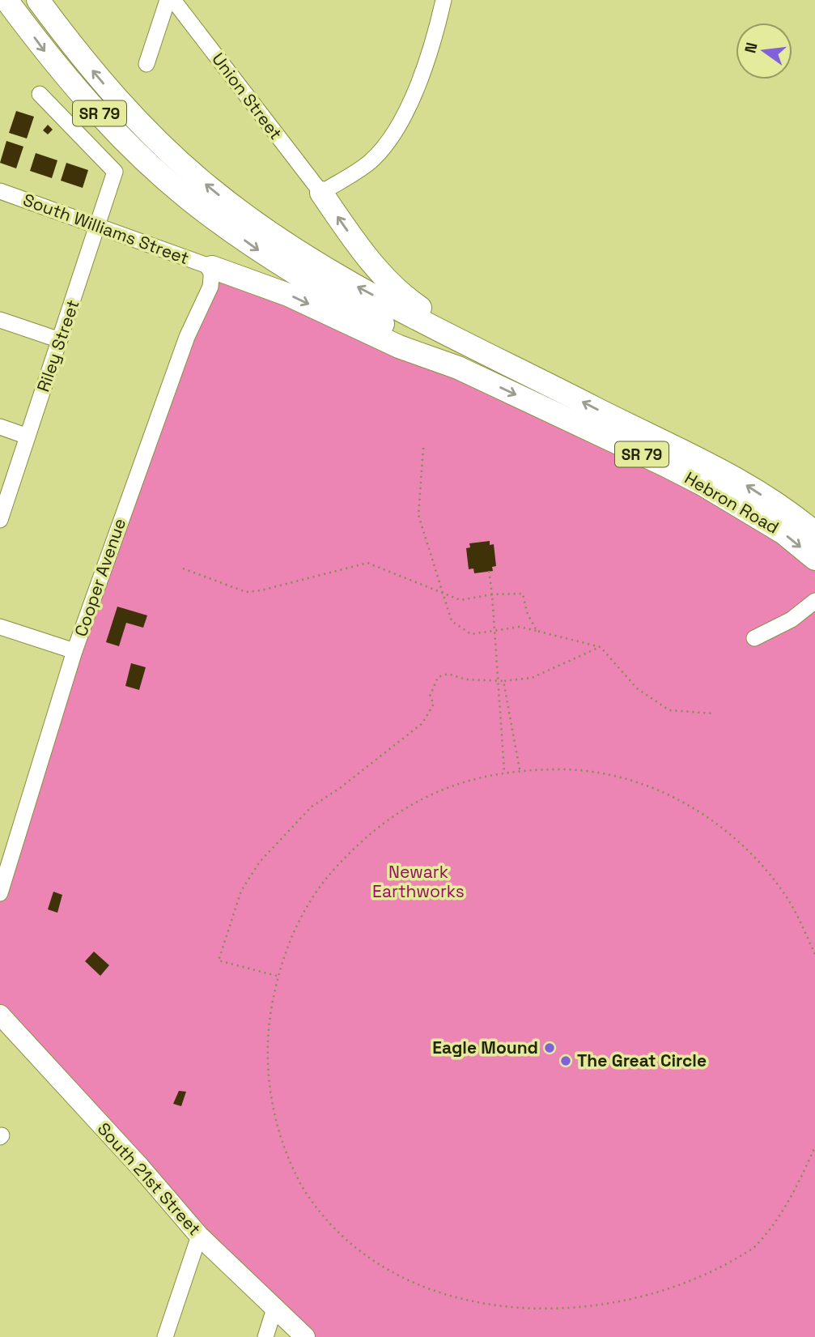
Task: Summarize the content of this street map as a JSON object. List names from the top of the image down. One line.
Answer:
{"streets":{"highway":["SR 79","Hebron Road"],"main road":["South 21st Street"],"street":["Union Street","South Williams Street","Riley Street","Cooper Avenue"]},"crossings":[["SR 79","Hebron Road"],["South Williams Street","Riley Street"],["South Williams Street","Cooper Avenue"]],"parks":["Newark Earthworks"],"places":["Eagle Mound","The Great Circle"],"north":"left"}
